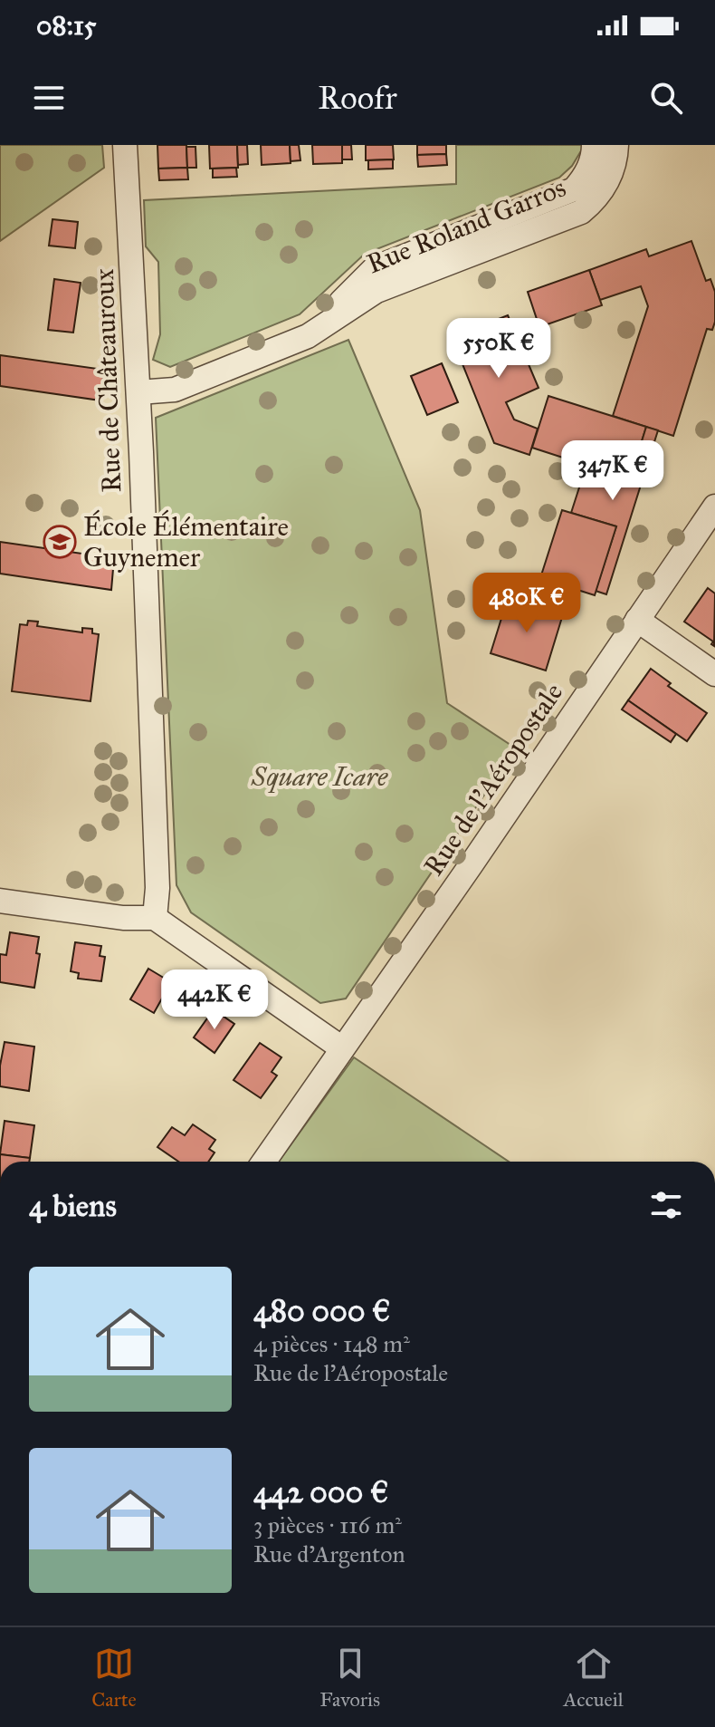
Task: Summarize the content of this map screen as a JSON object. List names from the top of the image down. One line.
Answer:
{"streets":{"street":["Rue Roland Garros","Rue de Châteauroux","Rue de l'Aéropostale"]},"crossings":[["Rue Roland Garros","Rue de Châteauroux"]],"parks":["Square Icare"],"places":{"school or university":["École Élémentaire Guynemer"]},"page":{"status":"08:15","header":"Roofr","price":["550K €","347K €","480K €","442K €"],"heading":"4 biens","list":[{"name":"480 000 €","note":"4 pièces · 148 m² · Rue de l'Aéropostale"},{"name":"442 000 €","note":"3 pièces · 116 m² · Rue d'Argenton"}],"tabs":["Carte","Favoris","Accueil"]}}
